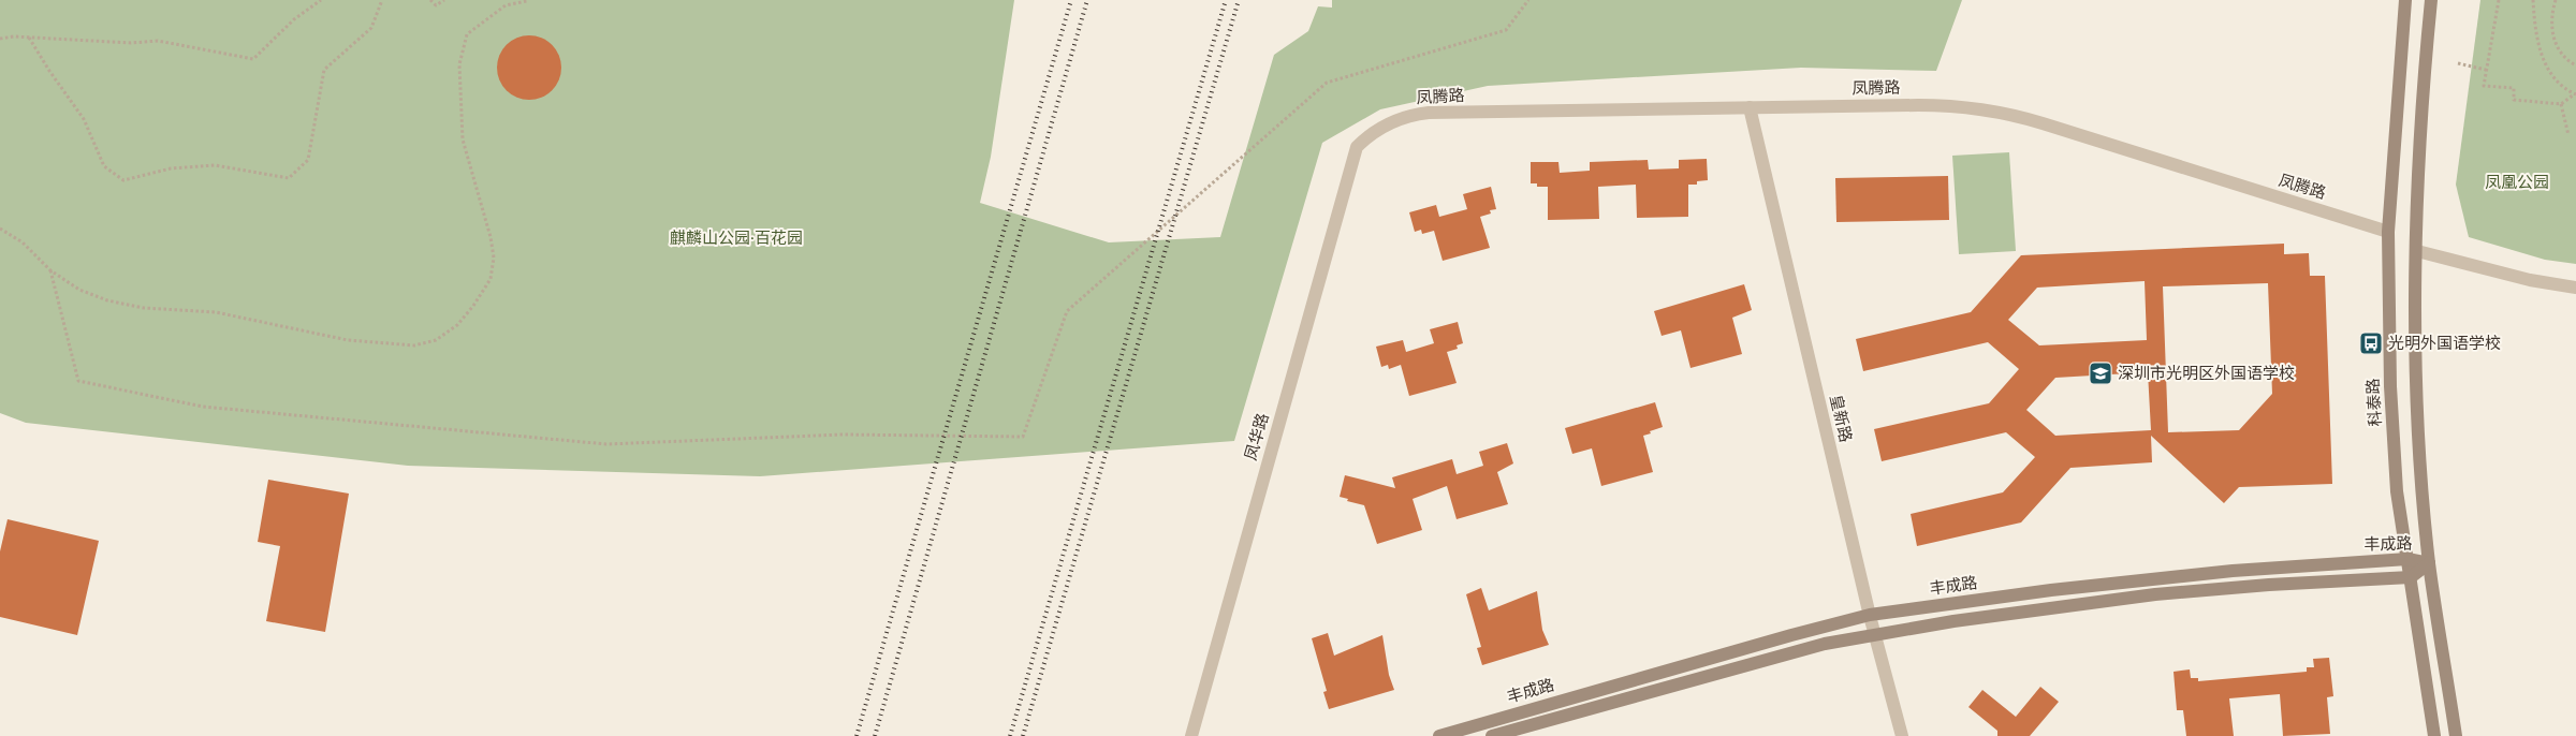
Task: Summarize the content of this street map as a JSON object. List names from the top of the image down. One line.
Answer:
{"streets":{"main road":["科泰路","丰成路"],"street":["凤腾路","皇新路","凤华路"]},"crossings":[["凤腾路","科泰路"],["凤腾路","皇新路"],["凤腾路","凤华路"],["科泰路","丰成路"],["皇新路","丰成路"]],"parks":["凤凰公园","麒麟山公园·百花园"],"places":{"bus stop":["光明外国语学校"],"school or university":["深圳市光明区外国语学校"]}}
